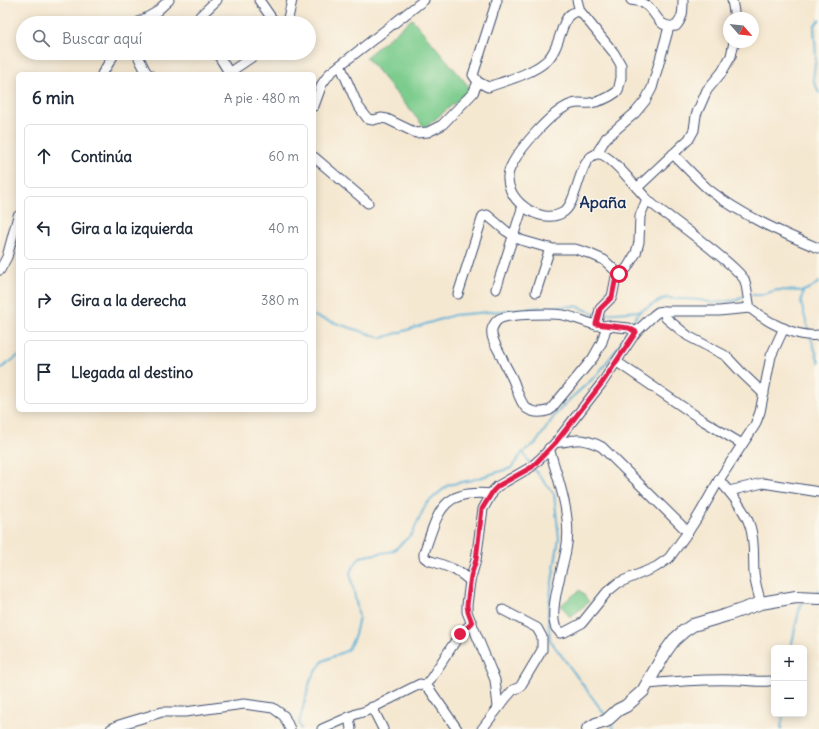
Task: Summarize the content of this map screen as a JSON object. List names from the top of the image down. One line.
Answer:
{"districts":["Apaña"],"north":"bottom right","page":{"search":"Buscar aquí","heading":["6 min","A pie · 480 m"],"list":[["Continúa","60 m"],["Gira a la izquierda","40 m"],["Gira a la derecha","380 m"],"Llegada al destino"],"map_buttons":["+","−"]}}
